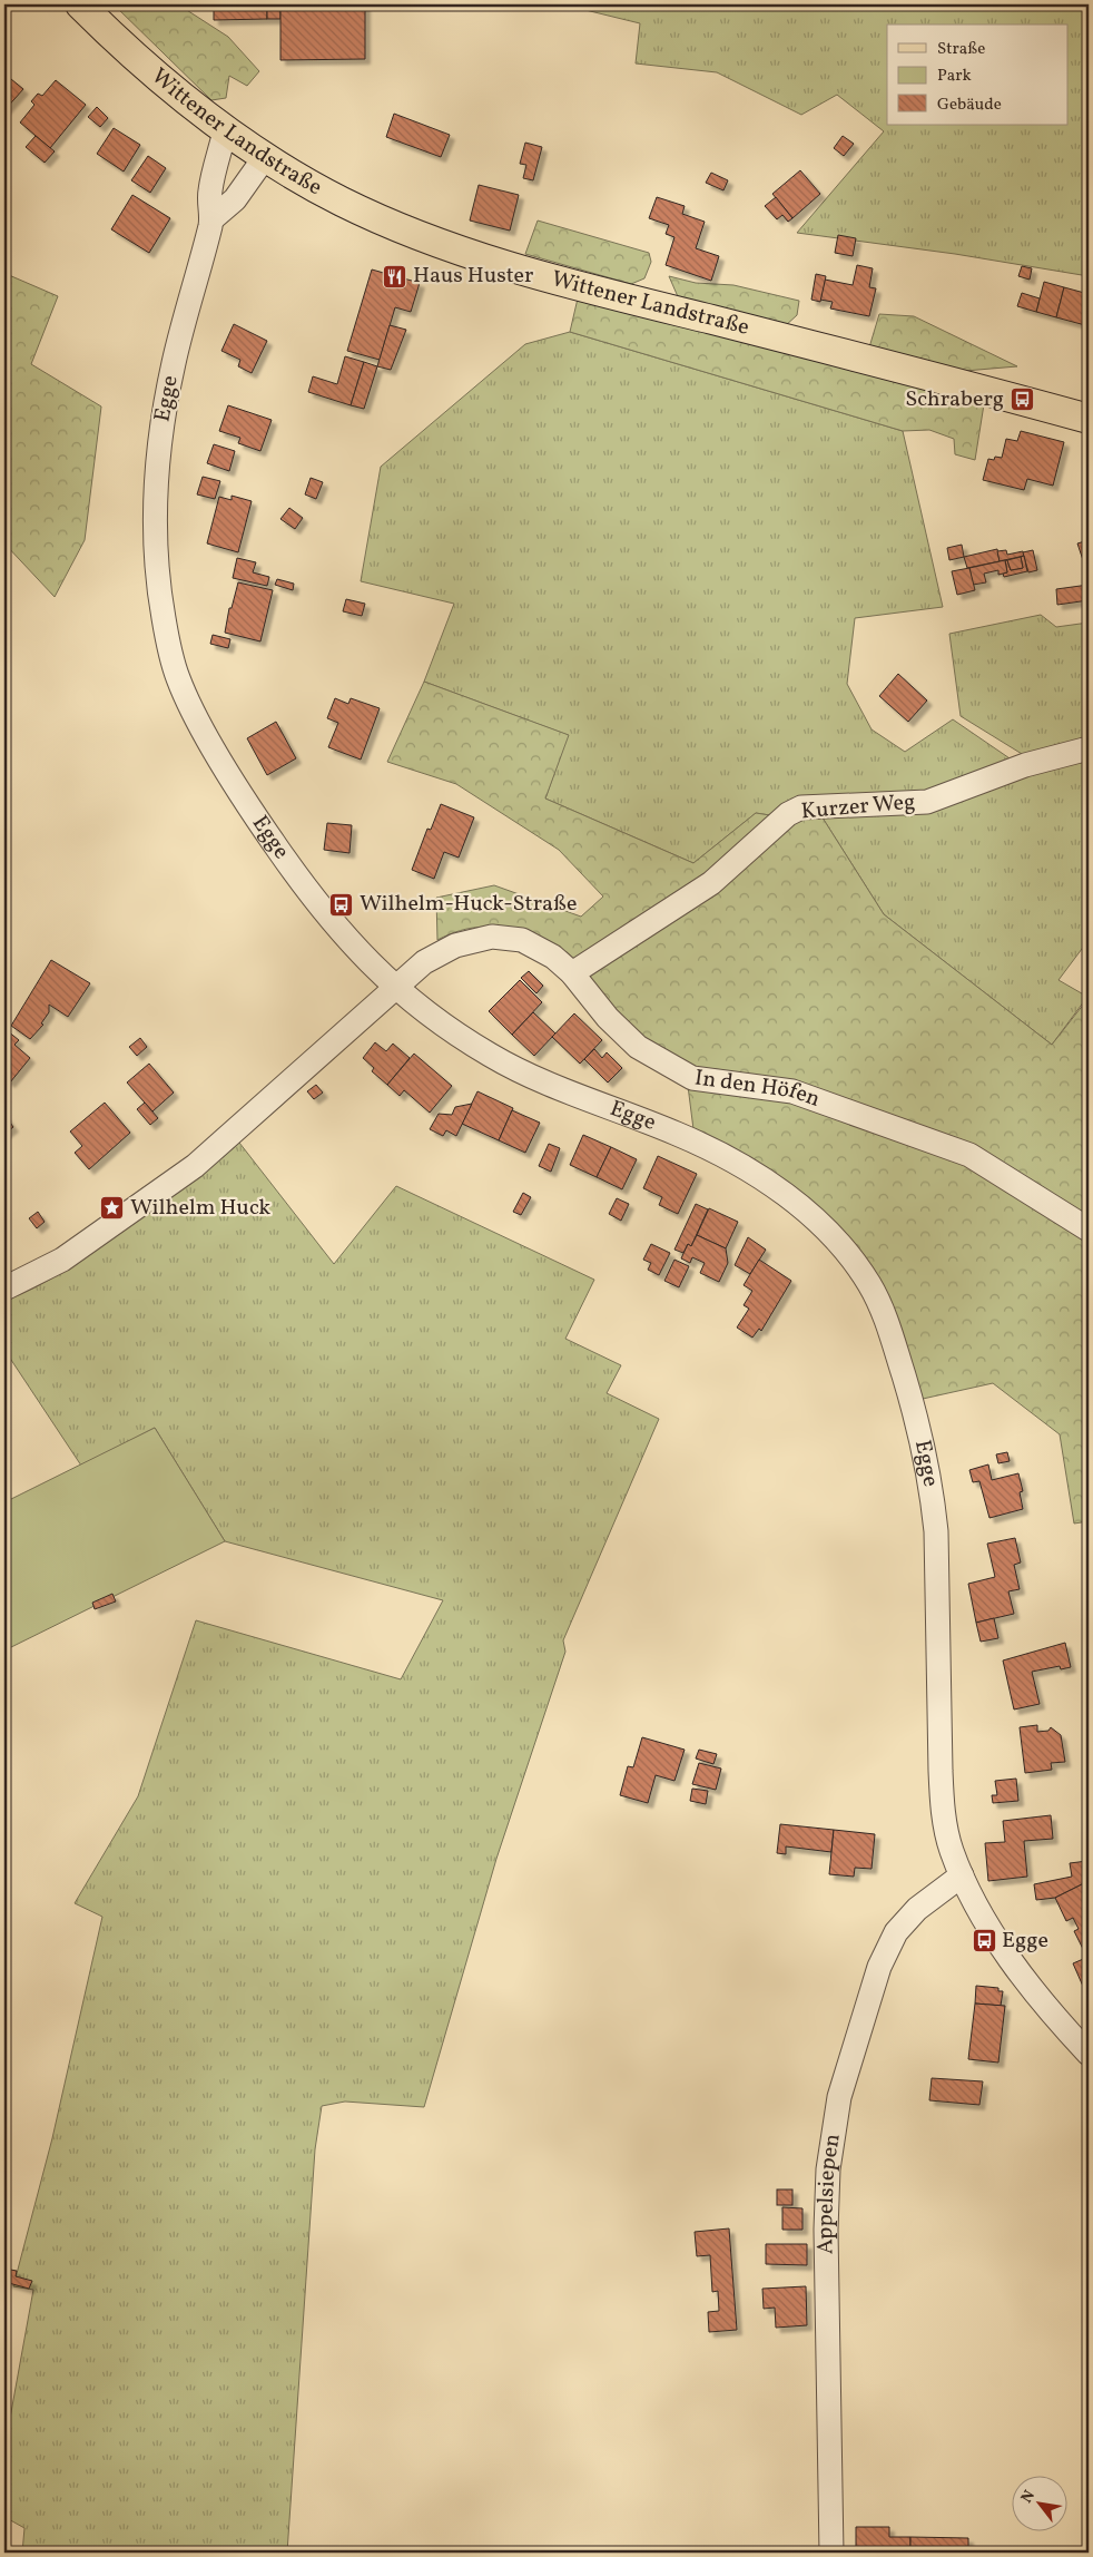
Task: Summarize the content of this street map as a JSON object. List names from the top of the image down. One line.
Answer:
{"streets":{"main road":["Wittener Landstraße"],"street":["Egge","Kurzer Weg","In den Höfen","Appelsiepen"]},"crossings":[["Wittener Landstraße","Egge"],["Egge","In den Höfen"],["Egge","Appelsiepen"],["Kurzer Weg","In den Höfen"]],"places":{"restaurant":["Haus Huster"],"bus stop":["Schraberg","Wilhelm-Huck-Straße","Egge"],"place":["Wilhelm Huck"]},"legend":["Straße","Park","Gebäude"],"north":"top left"}
